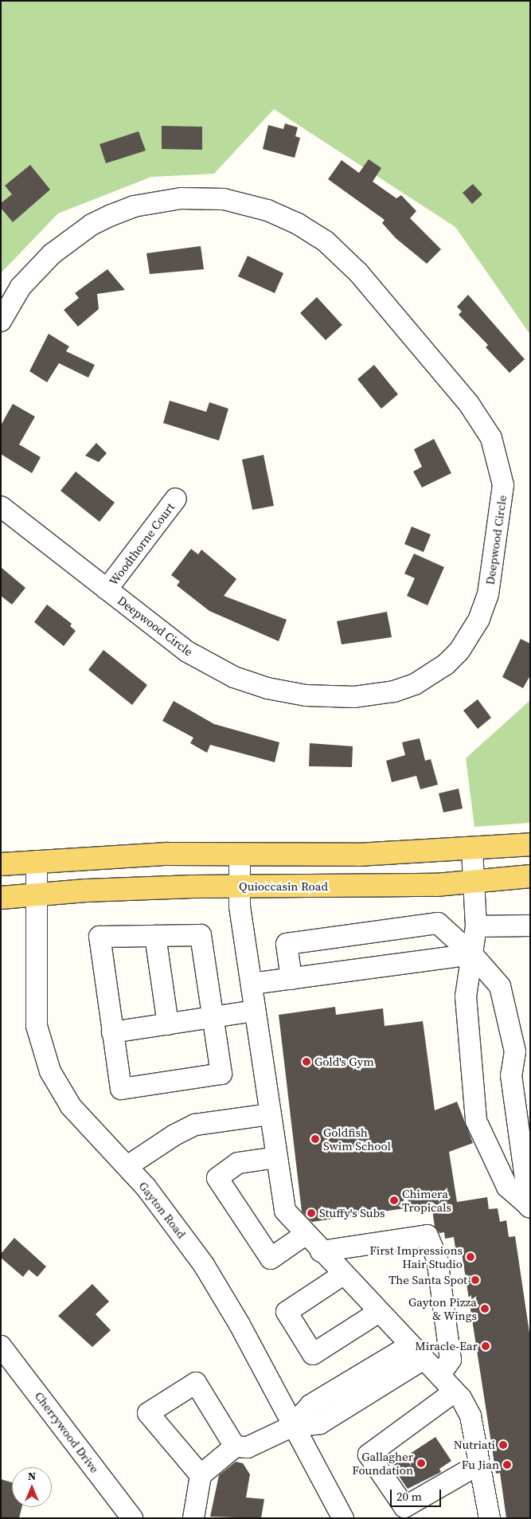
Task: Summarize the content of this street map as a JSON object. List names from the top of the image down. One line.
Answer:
{"streets":{"main road":["Quioccasin Road"],"street":["Deepwood Circle","Woodthorne Court","Gayton Road","Cherrywood Drive"]},"crossings":[["Deepwood Circle","Woodthorne Court"],["Quioccasin Road","Gayton Road"]],"places":["Gold's Gym","Goldfish Swim School","Chimera Tropicals","Stuffy's Subs","First Impressions Hair Studio","The Santa Spot","Gayton Pizza & Wings","Miracle-Ear","Nutriati","Gallagher Foundation","Fu Jian"],"scale_bar":"20 m","north":"top"}
